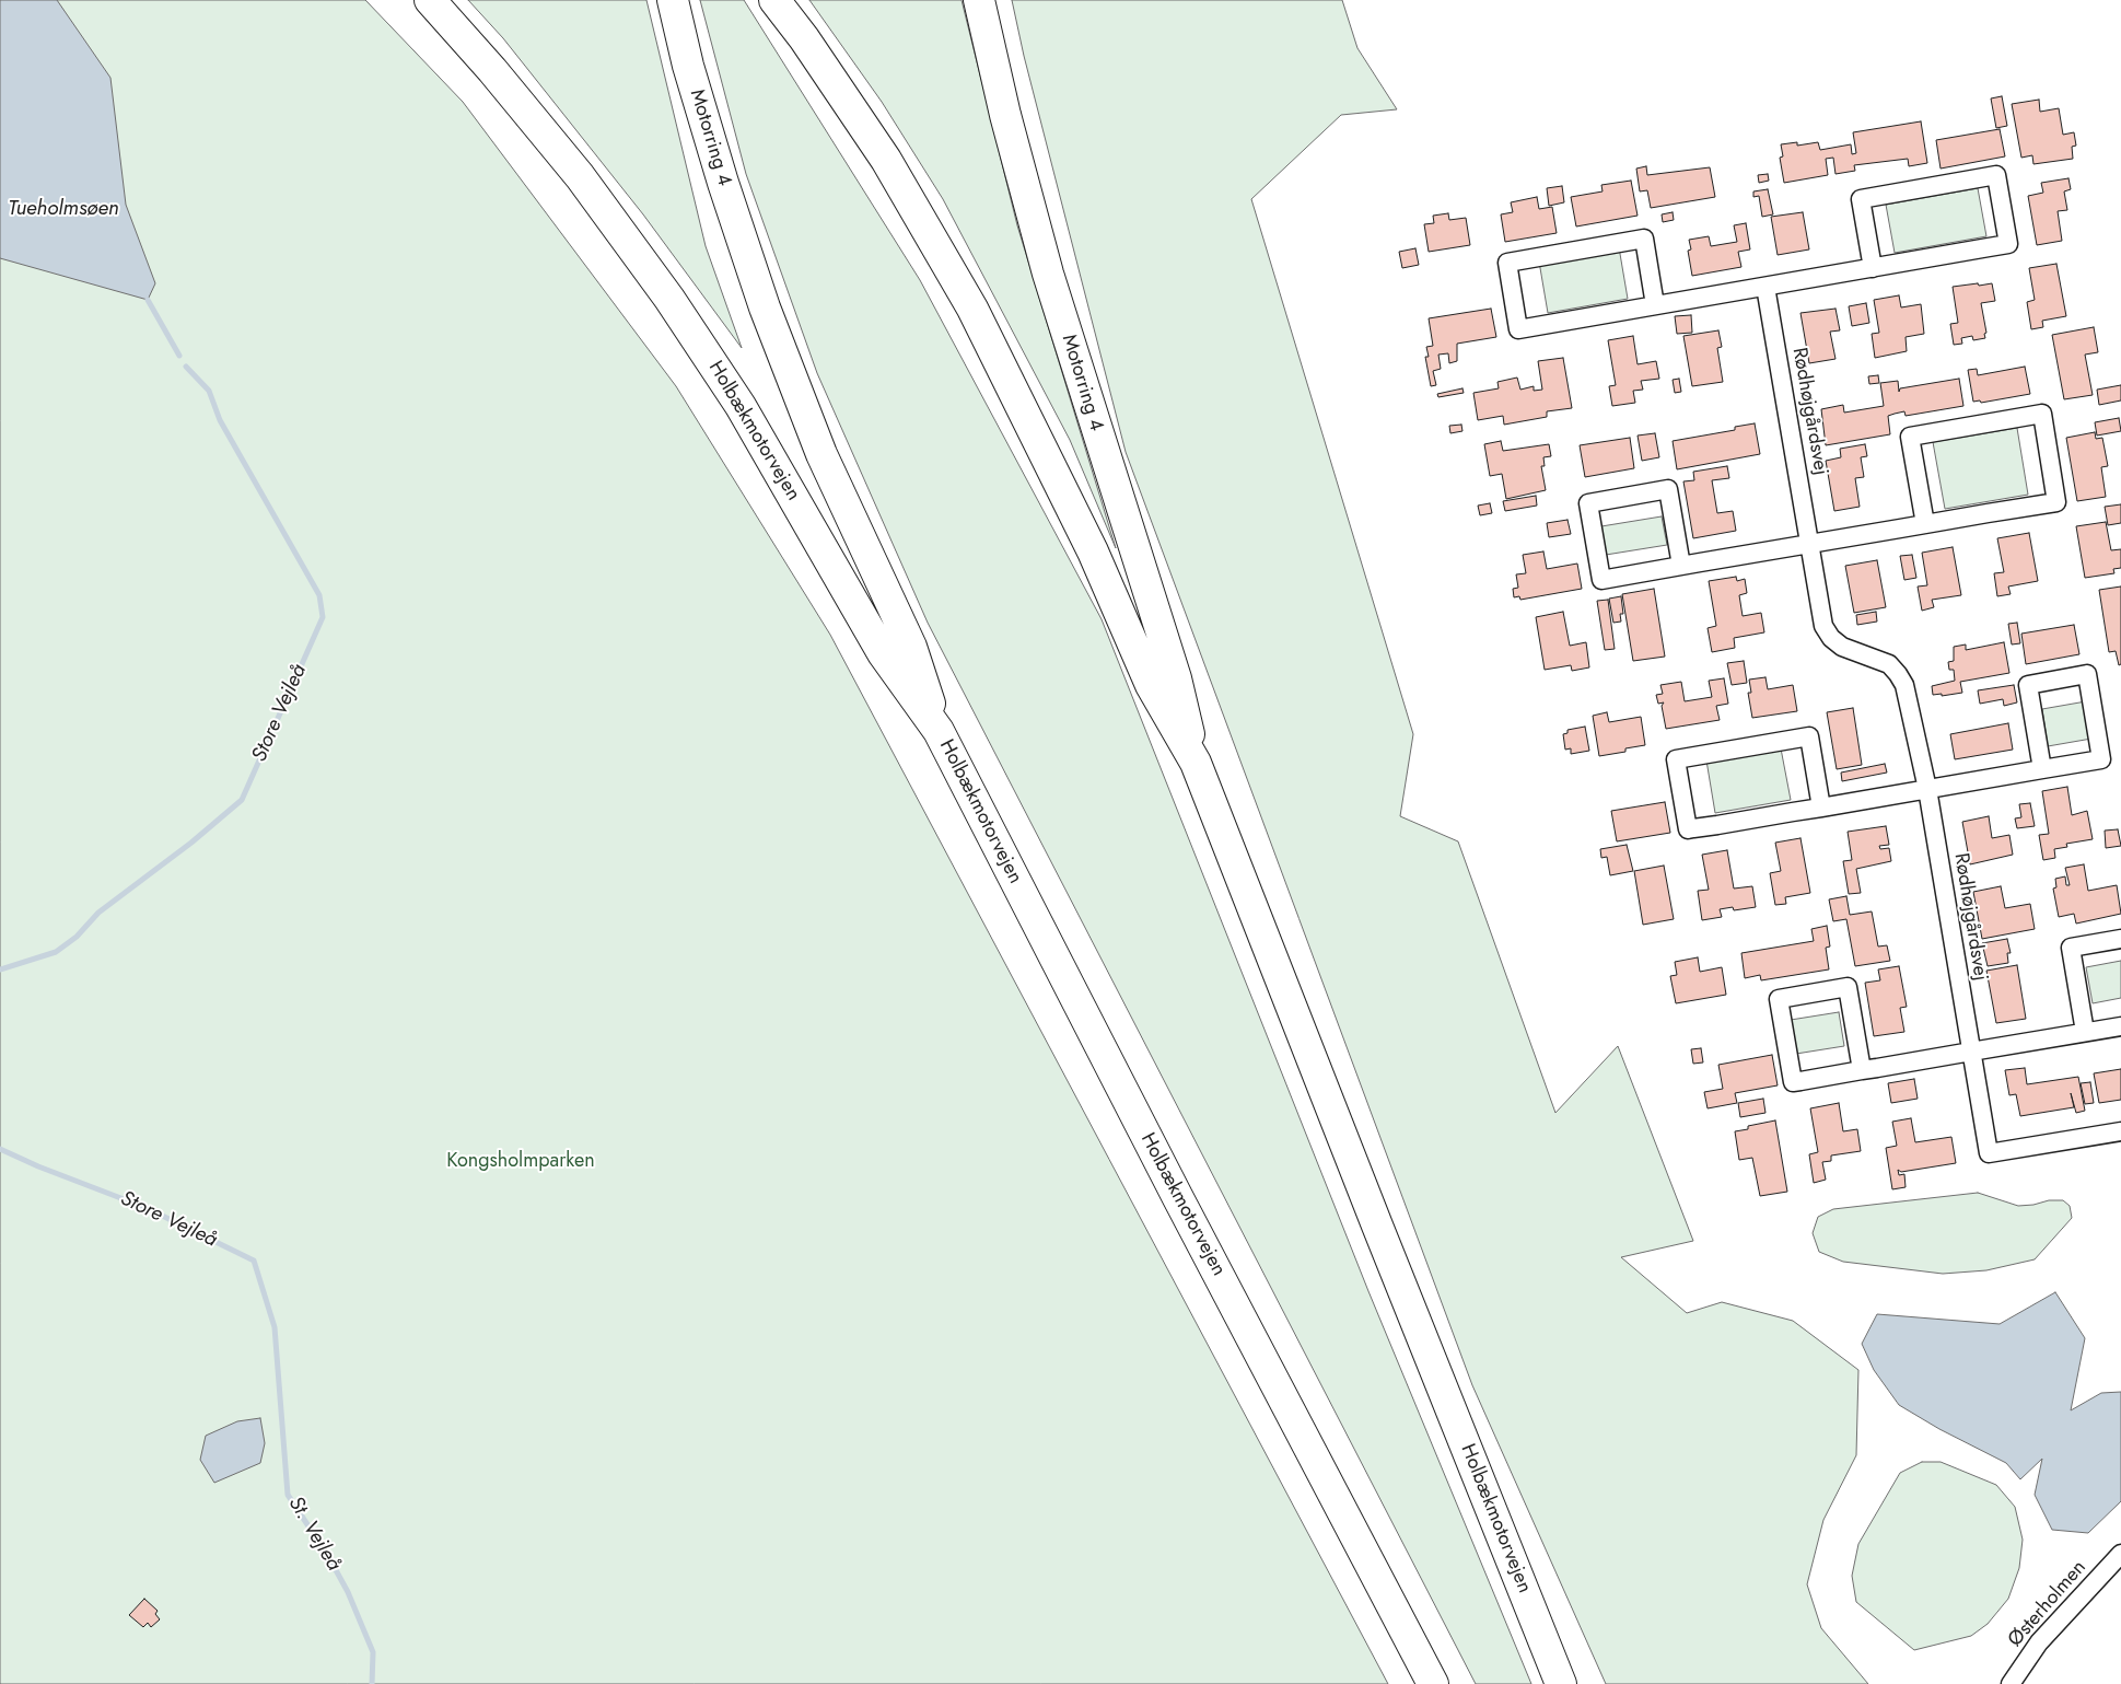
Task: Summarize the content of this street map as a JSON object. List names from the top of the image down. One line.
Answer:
{"streets":{"highway":["Motorring 4","Holbækmotorvejen"],"street":["Rødhøjgårdsvej","Østerholmen"]},"crossings":[["Motorring 4","Holbækmotorvejen"]],"water":["Tueholmsøen","Store Vejleå","St. Vejleå"],"parks":["Kongsholmparken"]}
